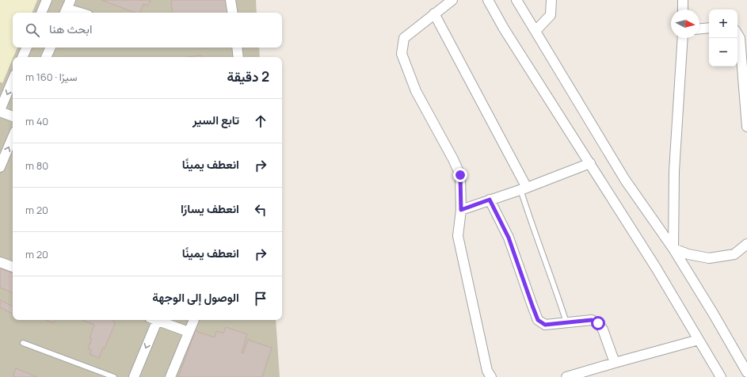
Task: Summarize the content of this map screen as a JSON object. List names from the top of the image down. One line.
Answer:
{"north":"right","page":{"map_buttons":["+","−"],"search":"ابحث هنا","heading":["2 دقيقة","سيرًا · 160 m"],"list":[["تابع السير","40 m"],["انعطف يمينًا","80 m"],["انعطف يسارًا","20 m"],["انعطف يمينًا","20 m"],"الوصول إلى الوجهة"]}}
